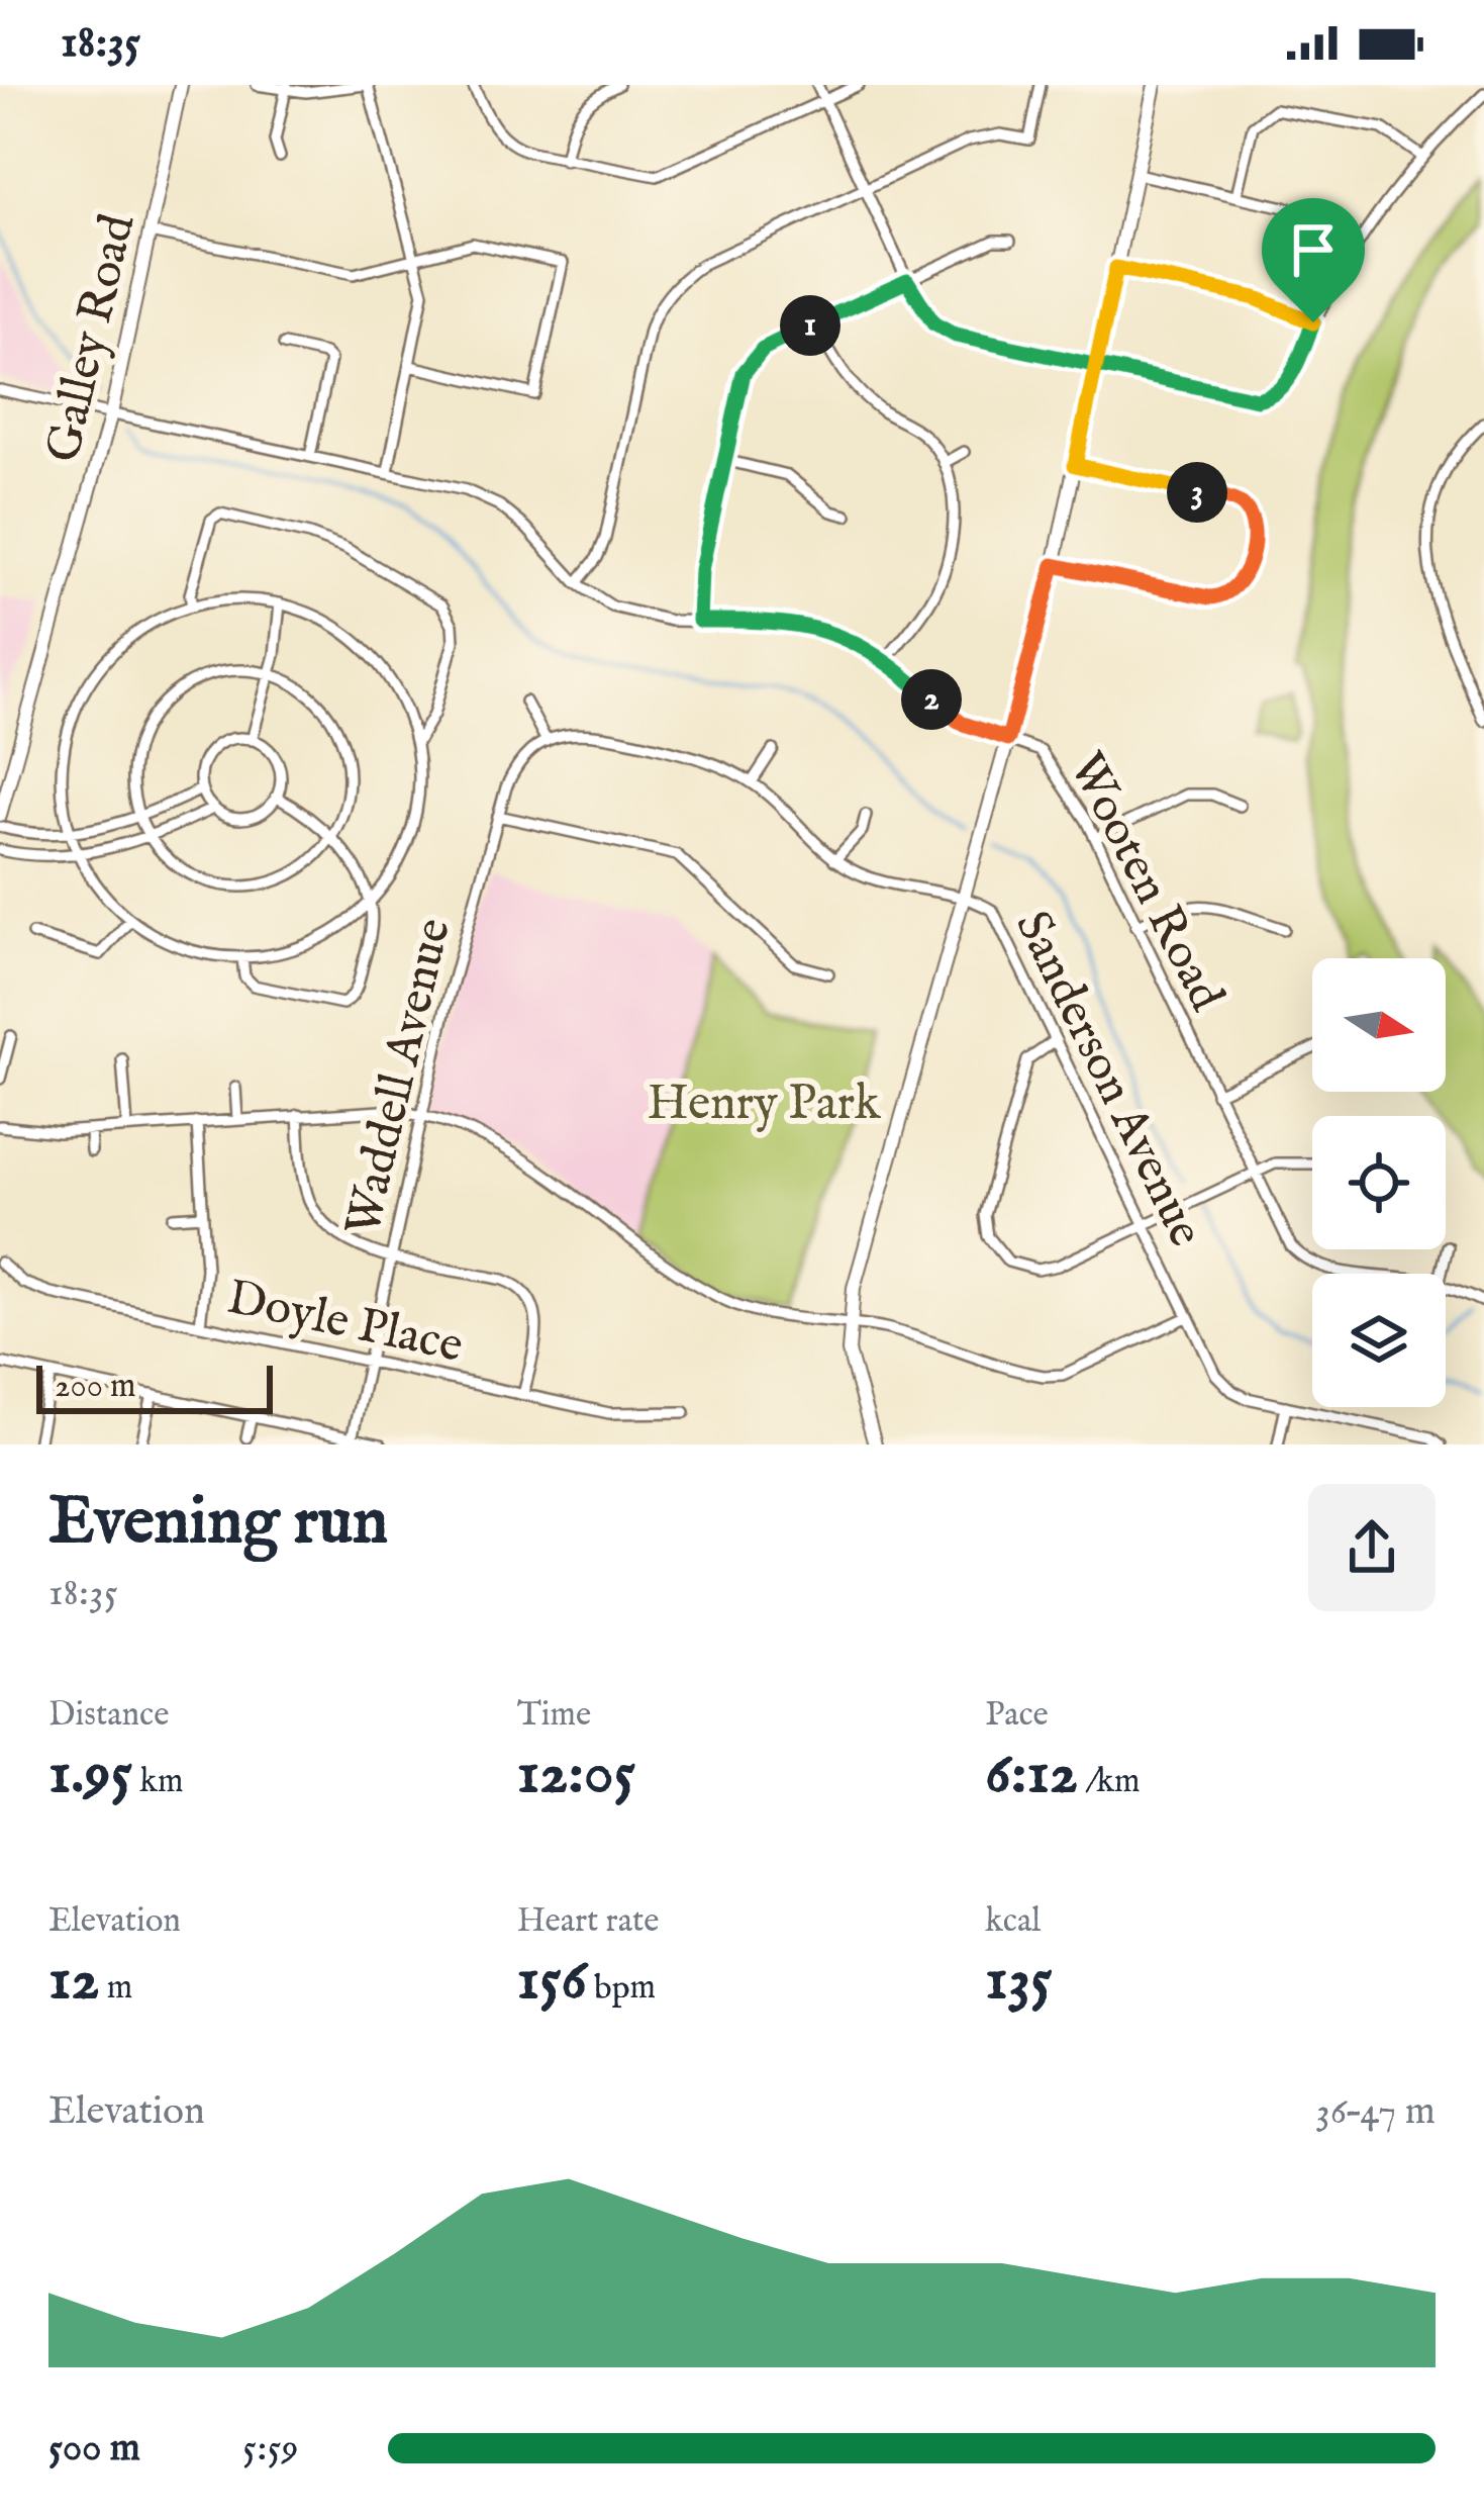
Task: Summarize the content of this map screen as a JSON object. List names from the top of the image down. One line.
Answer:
{"streets":{"main road":["Galley Road"],"street":["Wooten Road","Waddell Avenue","Sanderson Avenue","Doyle Place"]},"crossings":[["Galley Road","Wooten Road"],["Waddell Avenue","Sanderson Avenue"],["Waddell Avenue","Doyle Place"]],"parks":["Henry Park"],"scale_bar":"200 m","north":"right","page":{"status":"18:35","pins":["1","3","2"],"scale":"200 m","heading":["Evening run","18:35"],"stats":[["Distance","1.95 km"],["Time","12:05"],["Pace","6:12 /km"],["Elevation","12 m"],["Heart rate","156 bpm"],["kcal","135"]],"chart":["Elevation","36–47 m"],"list":[{"name":"500 m","note":"5:59"}]}}
